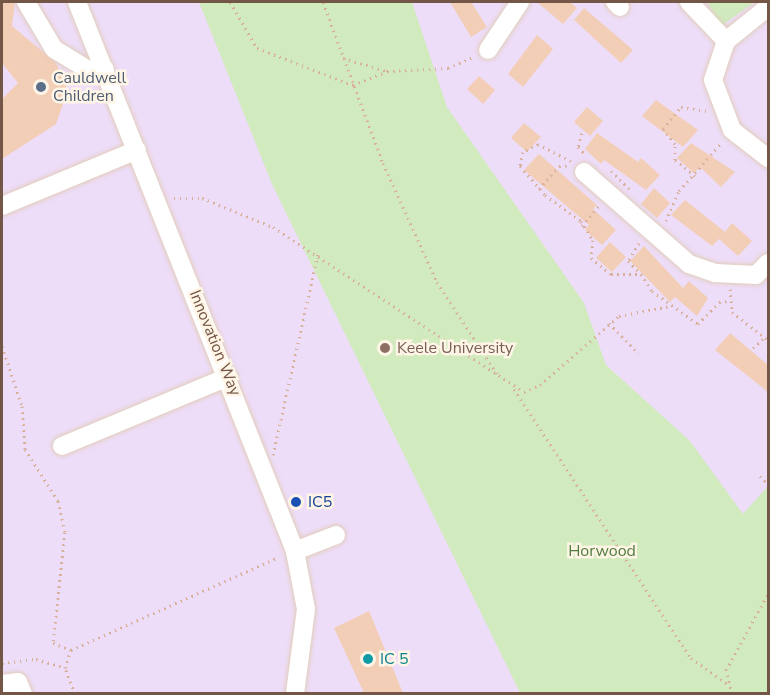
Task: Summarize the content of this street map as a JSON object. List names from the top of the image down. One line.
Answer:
{"streets":{"street":["Innovation Way"]},"parks":["Horwood"],"places":["Cauldwell Children","Keele University","IC5","IC 5"]}
